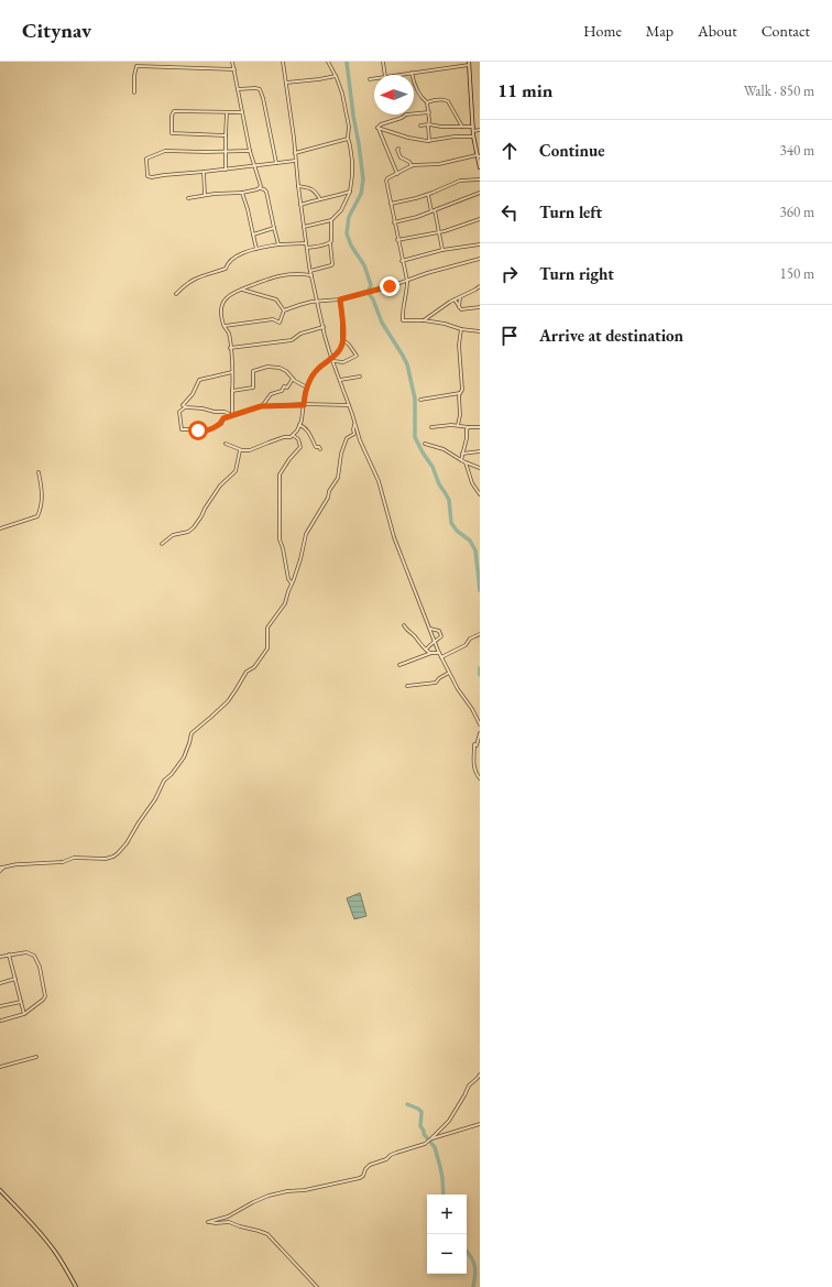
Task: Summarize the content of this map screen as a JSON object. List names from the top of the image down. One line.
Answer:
{"north":"left","page":{"header":"Citynav","nav":["Home","Map","About","Contact"],"heading":["11 min","Walk · 850 m"],"list":[["Continue","340 m"],["Turn left","360 m"],["Turn right","150 m"],"Arrive at destination"],"map_buttons":["+","−"]}}
